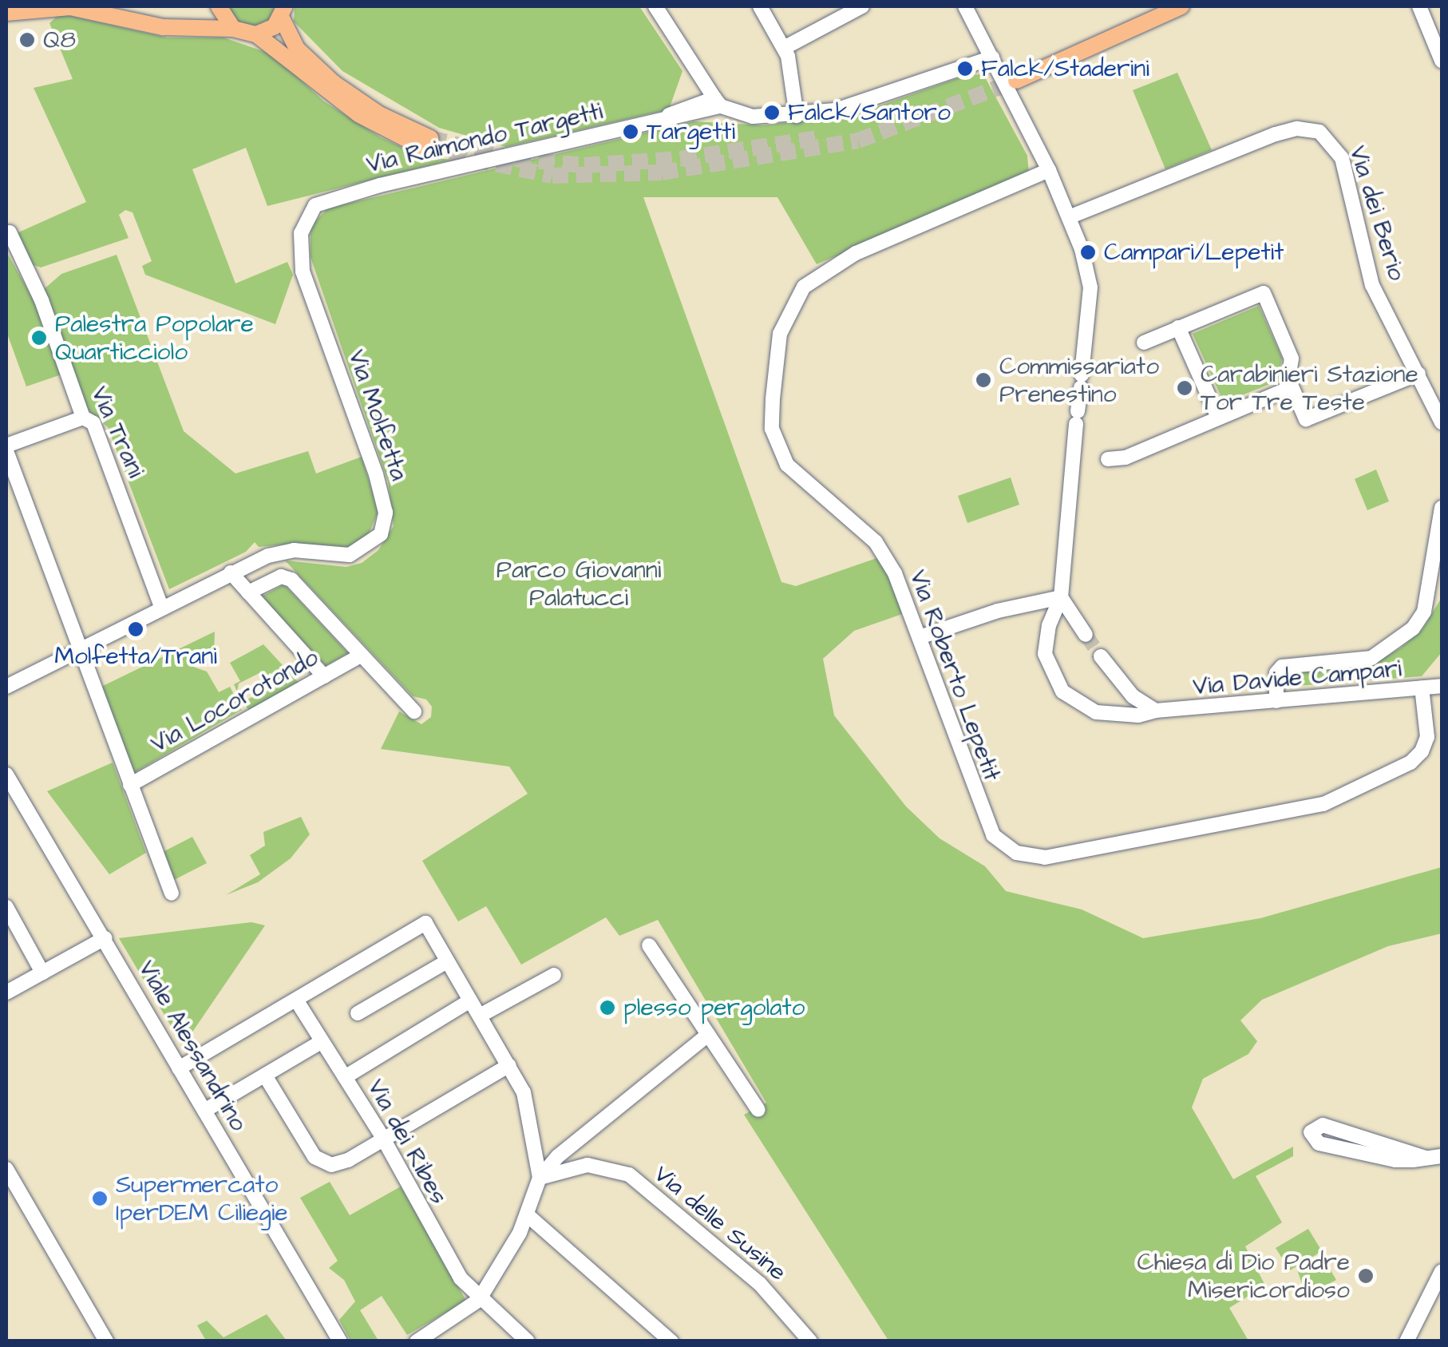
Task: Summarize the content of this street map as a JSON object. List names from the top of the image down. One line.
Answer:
{"streets":{"street":["Via Raimondo Targetti","Via dei Berio","Via Molfetta","Via Trani","Via Roberto Lepetit","Via Davide Campari","Via Locorotondo","Viale Alessandrino","Via dei Ribes","Via delle Susine"]},"crossings":[["Via Raimondo Targetti","Via Molfetta"],["Via dei Berio","Via Davide Campari"],["Via Molfetta","Via Trani"],["Via Roberto Lepetit","Via Davide Campari"]],"parks":["Parco Giovanni Palatucci"],"places":["Q8","Falck/Staderini","Falck/Santoro","Targetti","Campari/Lepetit","Palestra Popolare Quarticciolo","Commissariato Prenestino","Carabinieri Stazione Tor Tre Teste","Molfetta/Trani","plesso pergolato","Supermercato IperDEM Ciliegie","Chiesa di Dio Padre Misericordioso"]}
